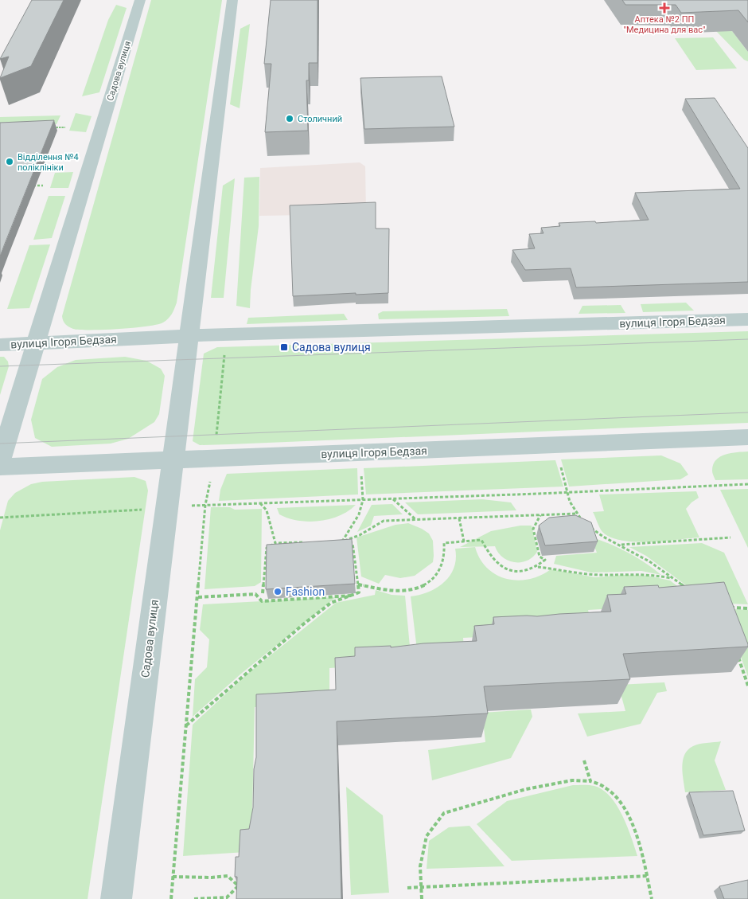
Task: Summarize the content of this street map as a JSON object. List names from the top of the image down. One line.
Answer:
{"streets":{"main road":["Садова вулиця","вулиця Ігоря Бедзая"]},"crossings":[["Садова вулиця","вулиця Ігоря Бедзая"]],"places":{"health":["Аптека №2 ПП \"Медицина для вас\""],"other":["Столичний","Відділення №4 поліклініки","Fashion"],"transit":["Садова вулиця"]}}
